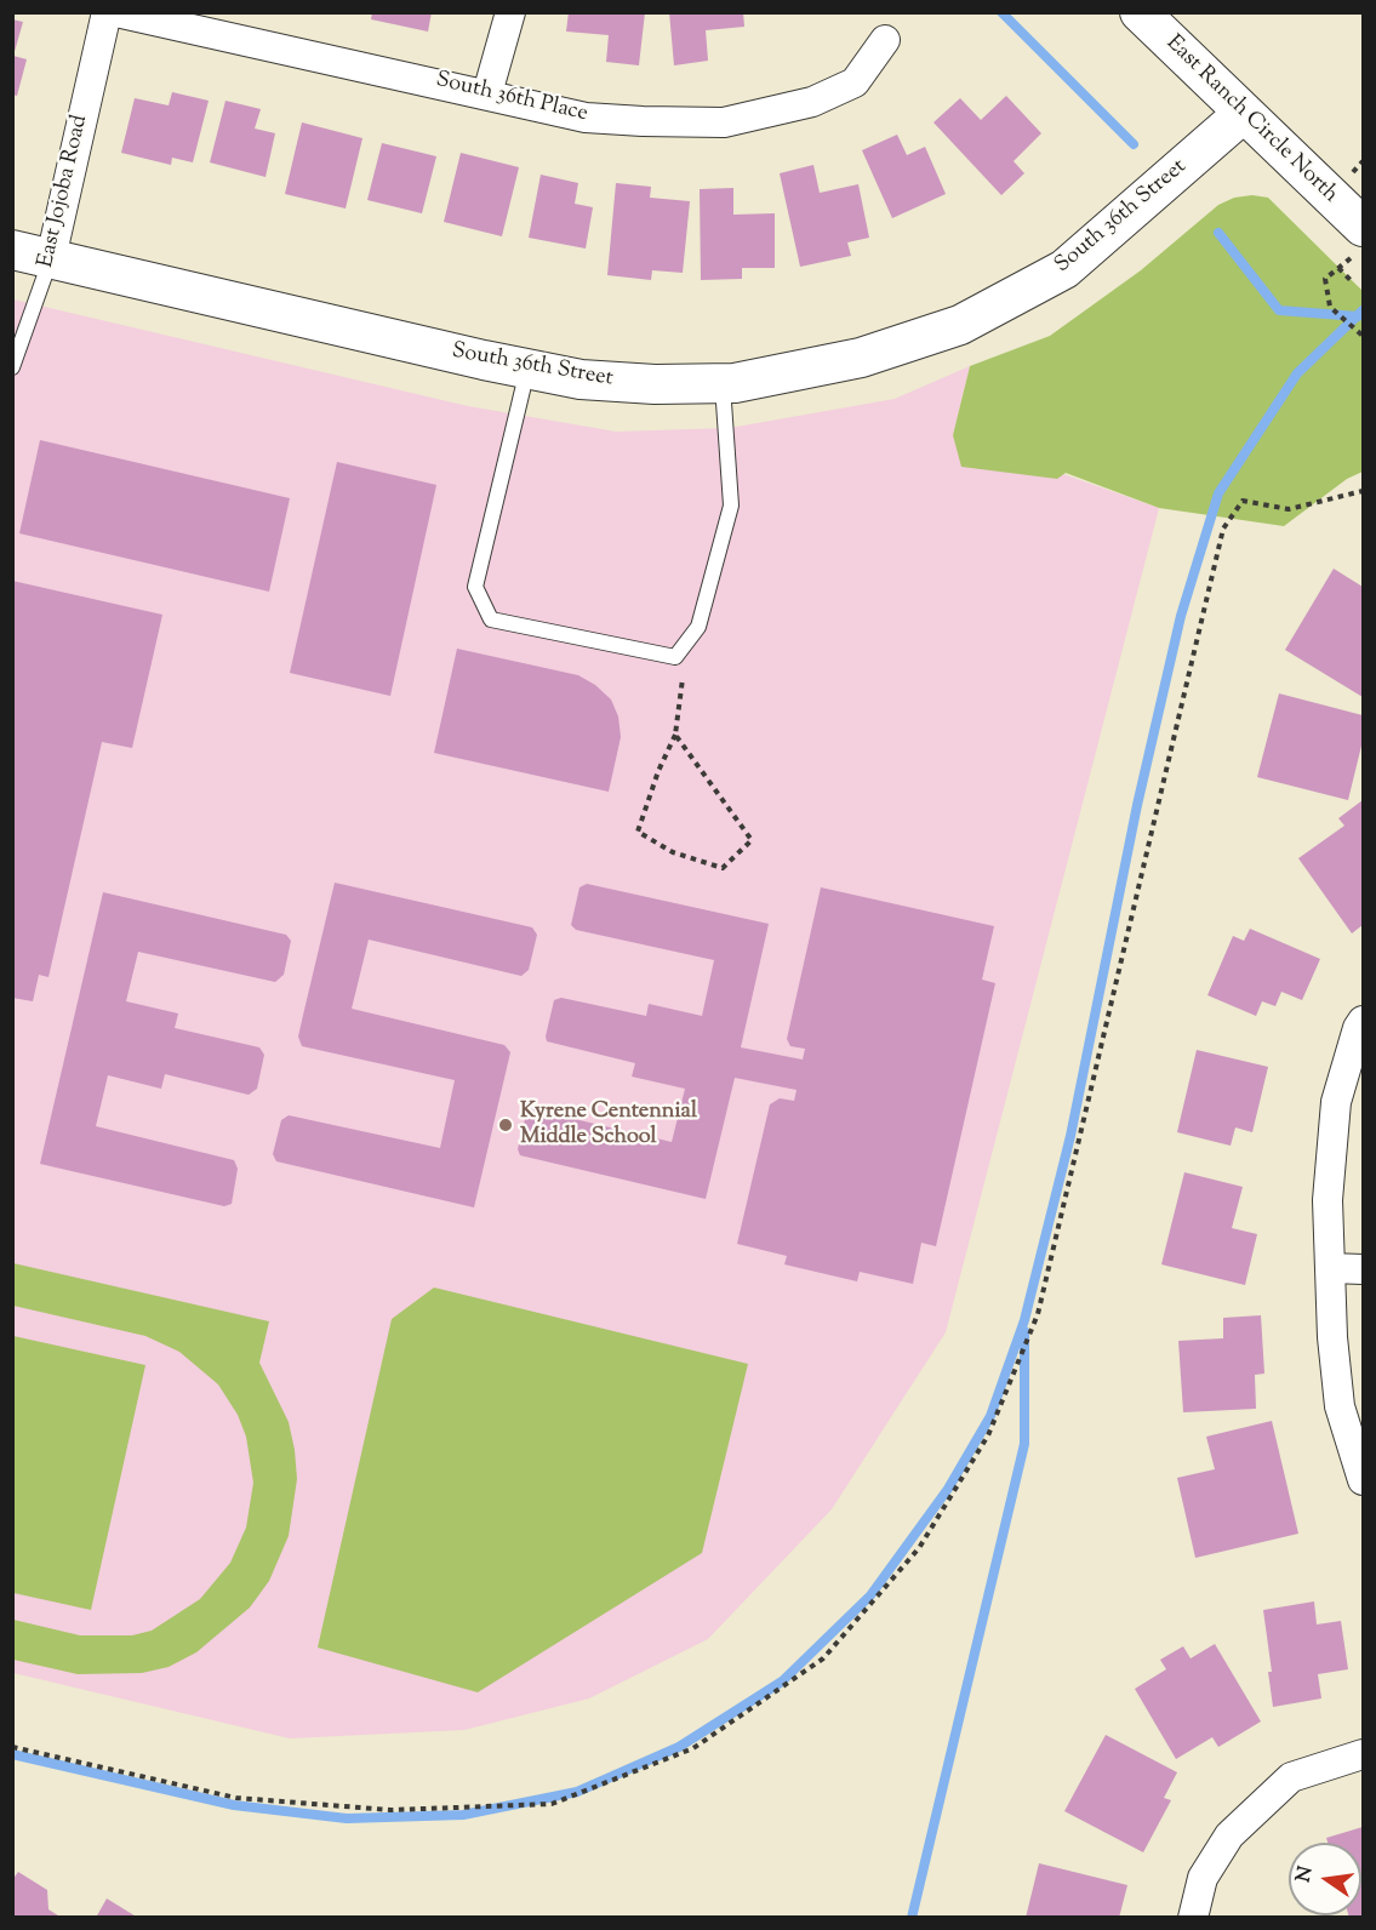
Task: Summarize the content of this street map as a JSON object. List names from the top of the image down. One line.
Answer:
{"streets":{"street":["South 36th Place","East Ranch Circle North","East Jojoba Road","South 36th Street"]},"crossings":[["East Ranch Circle North","South 36th Street"],["East Jojoba Road","South 36th Street"]],"places":["Kyrene Centennial Middle School"],"north":"left"}
